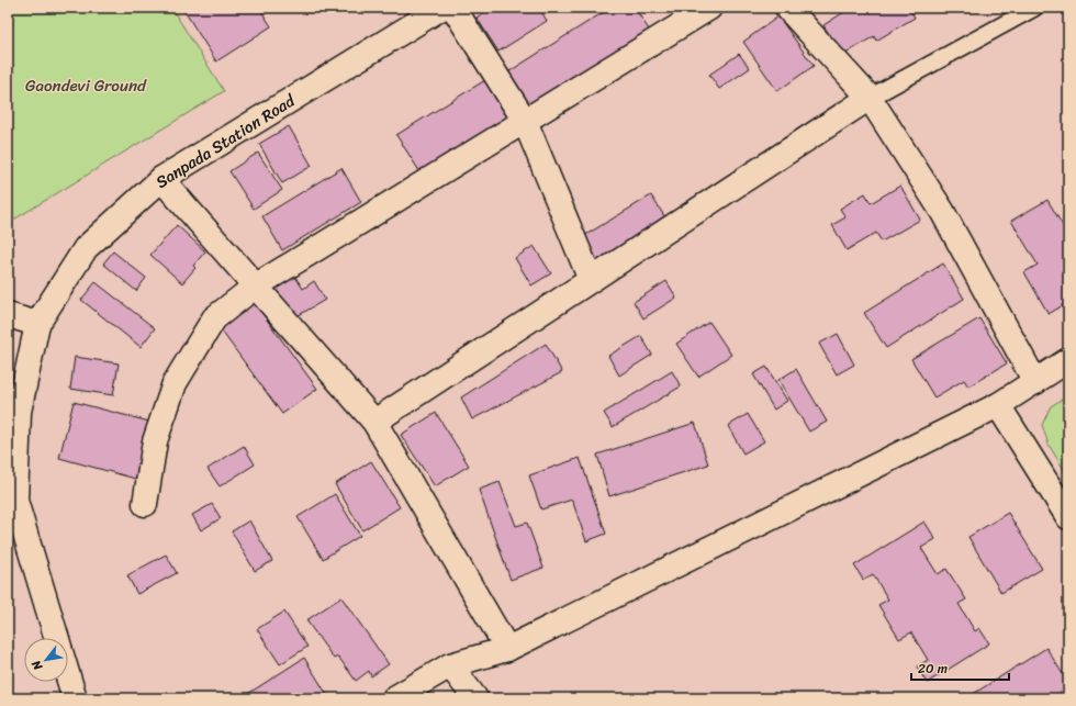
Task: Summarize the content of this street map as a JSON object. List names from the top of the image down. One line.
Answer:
{"streets":{"street":["Sanpada Station Road"]},"parks":["Gaondevi Ground"],"scale_bar":"20 m","north":"bottom left"}
